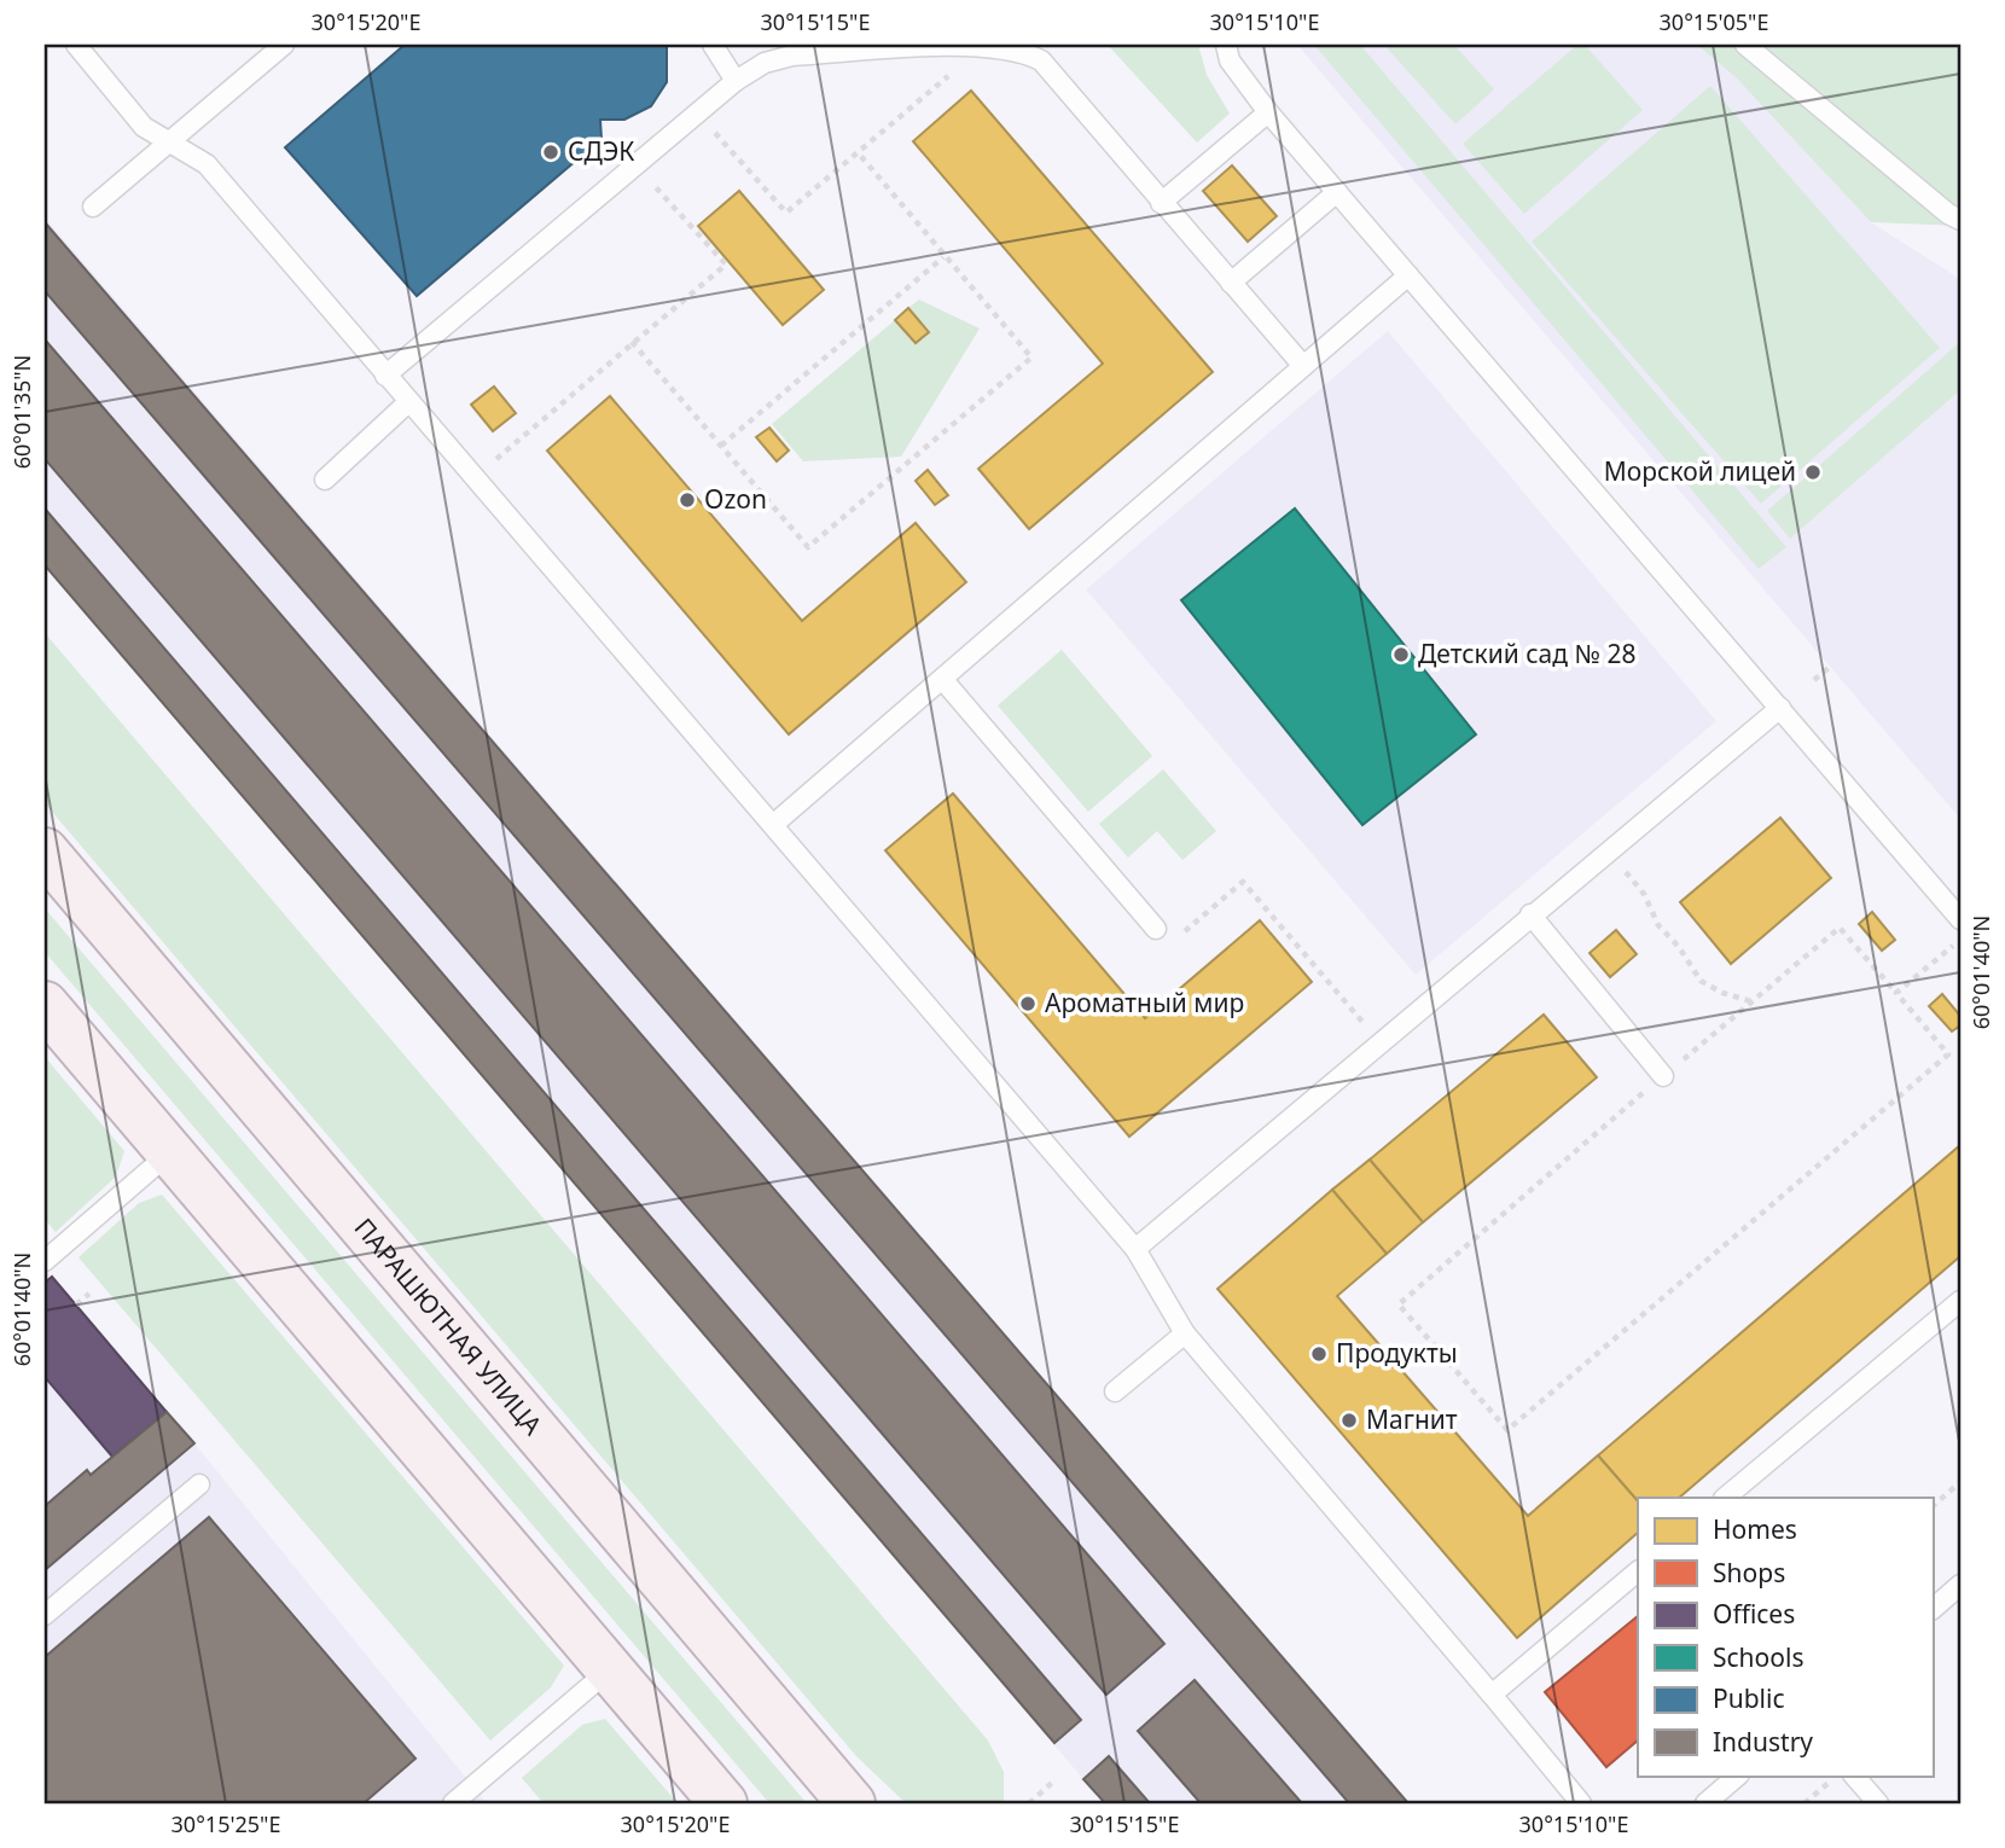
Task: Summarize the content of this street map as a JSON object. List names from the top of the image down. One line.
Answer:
{"streets":{"main road":["ПАРАШЮТНАЯ УЛИЦА"]},"places":["СДЭК","Морской лицей","Ozon","Детский сад № 28","Ароматный мир","Продукты","Магнит"],"legend":["Homes","Shops","Offices","Schools","Public","Industry"],"coordinates":["30°15'20\"E","30°15'15\"E","30°15'10\"E","30°15'05\"E","60°01'35\"N","60°01'40\"N","30°15'25\"E"]}
